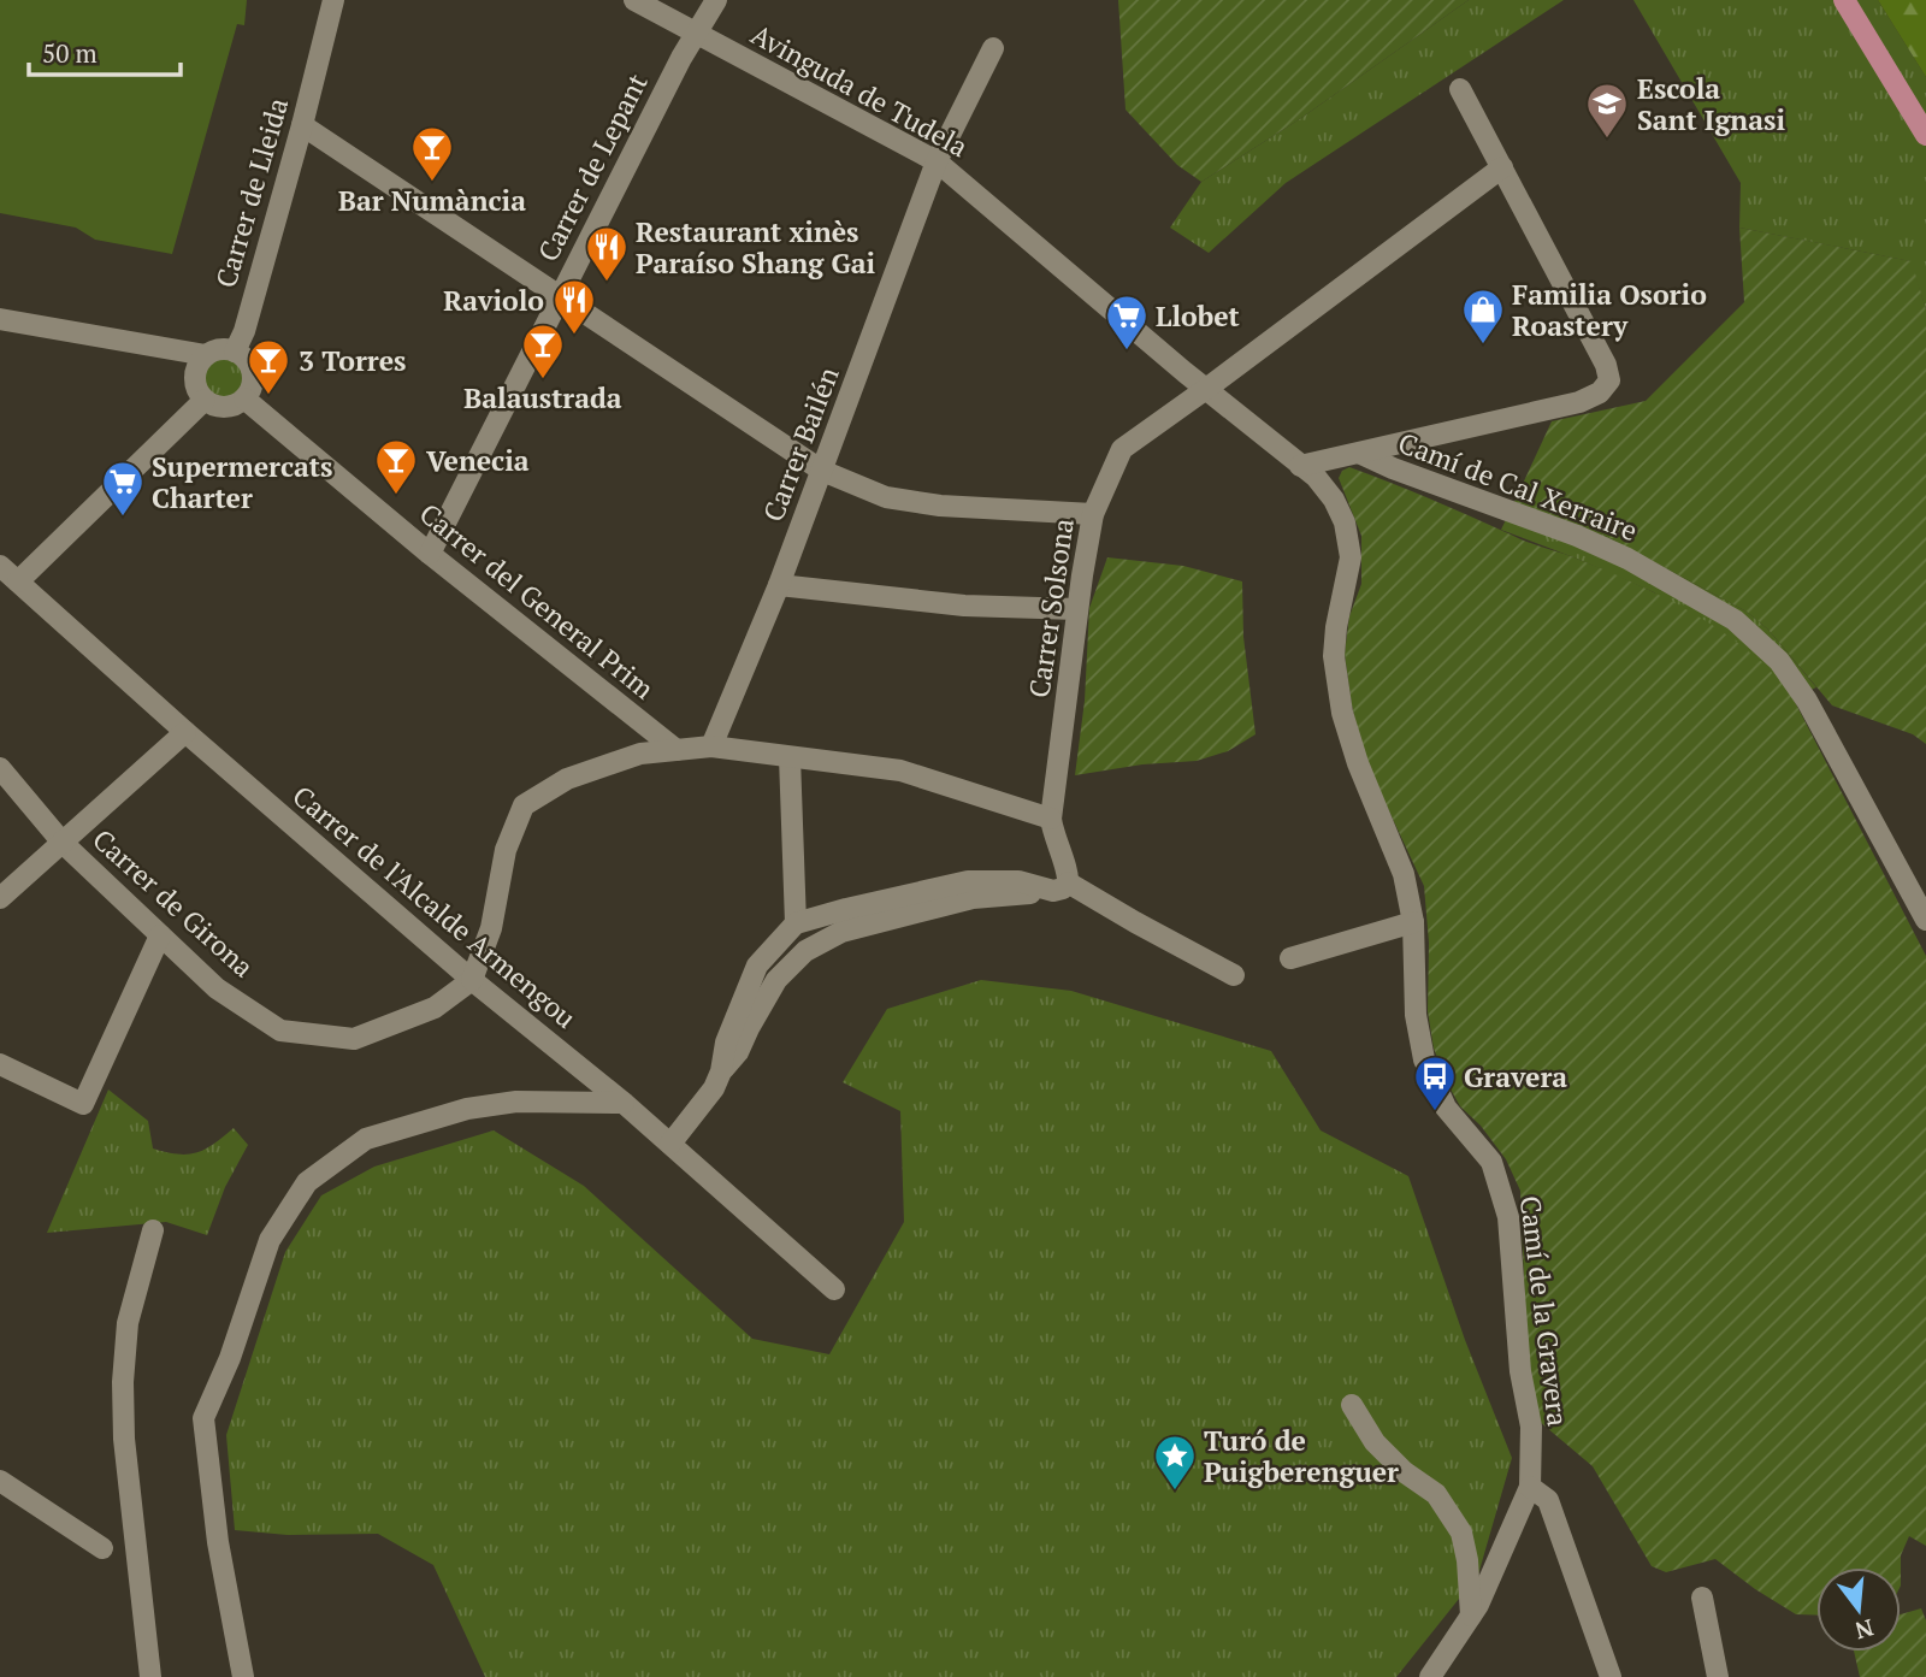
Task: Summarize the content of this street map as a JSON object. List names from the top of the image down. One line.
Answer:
{"streets":{"street":["Avinguda de Tudela","Carrer de Lepant","Carrer de Lleida","Carrer Bailén","Camí de Cal Xerraire","Carrer del General Prim","Carrer Solsona","Carrer de Girona","Carrer de l'Alcalde Armengou","Camí de la Gravera"]},"crossings":[["Avinguda de Tudela","Carrer de Lepant"],["Avinguda de Tudela","Carrer Bailén"],["Avinguda de Tudela","Carrer Solsona"],["Avinguda de Tudela","Camí de la Gravera"],["Carrer de Lepant","Carrer del General Prim"],["Carrer de Lleida","Carrer del General Prim"],["Carrer de Girona","Carrer de l'Alcalde Armengou"]],"places":{"school or university":["Escola Sant Ignasi"],"bar":["Bar Numància","Balaustrada","3 Torres","Venecia"],"restaurant":["Restaurant xinès Paraíso Shang Gai","Raviolo"],"shop":["Familia Osorio Roastery"],"supermarket":["Llobet","Supermercats Charter"],"bus stop":["Gravera"],"place":["Turó de Puigberenguer"]},"scale_bar":"50 m","north":"bottom"}
